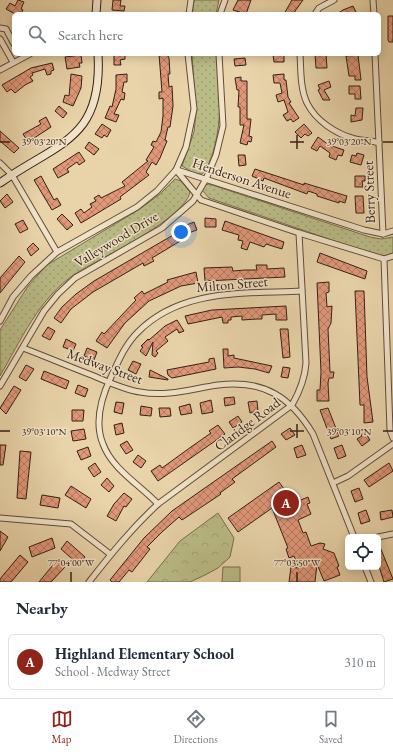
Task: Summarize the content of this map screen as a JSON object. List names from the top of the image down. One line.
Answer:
{"streets":{"street":["Henderson Avenue","Berry Street","Valleywood Drive","Milton Street","Medway Street","Claridge Road"]},"crossings":[["Henderson Avenue","Berry Street"],["Henderson Avenue","Valleywood Drive"],["Henderson Avenue","Claridge Road"],["Valleywood Drive","Medway Street"],["Milton Street","Medway Street"],["Milton Street","Claridge Road"],["Medway Street","Claridge Road"]],"page":{"search":"Search here","pins":"A","heading":"Nearby","list":[{"mark":"A","name":"Highland Elementary School","note":"School · Medway Street","value":"310 m"}],"nav":["Map","Directions","Saved"]},"coordinates":["39°03'20\"N","39°03'10\"N","77°04'00\"W","77°03'50\"W"]}
